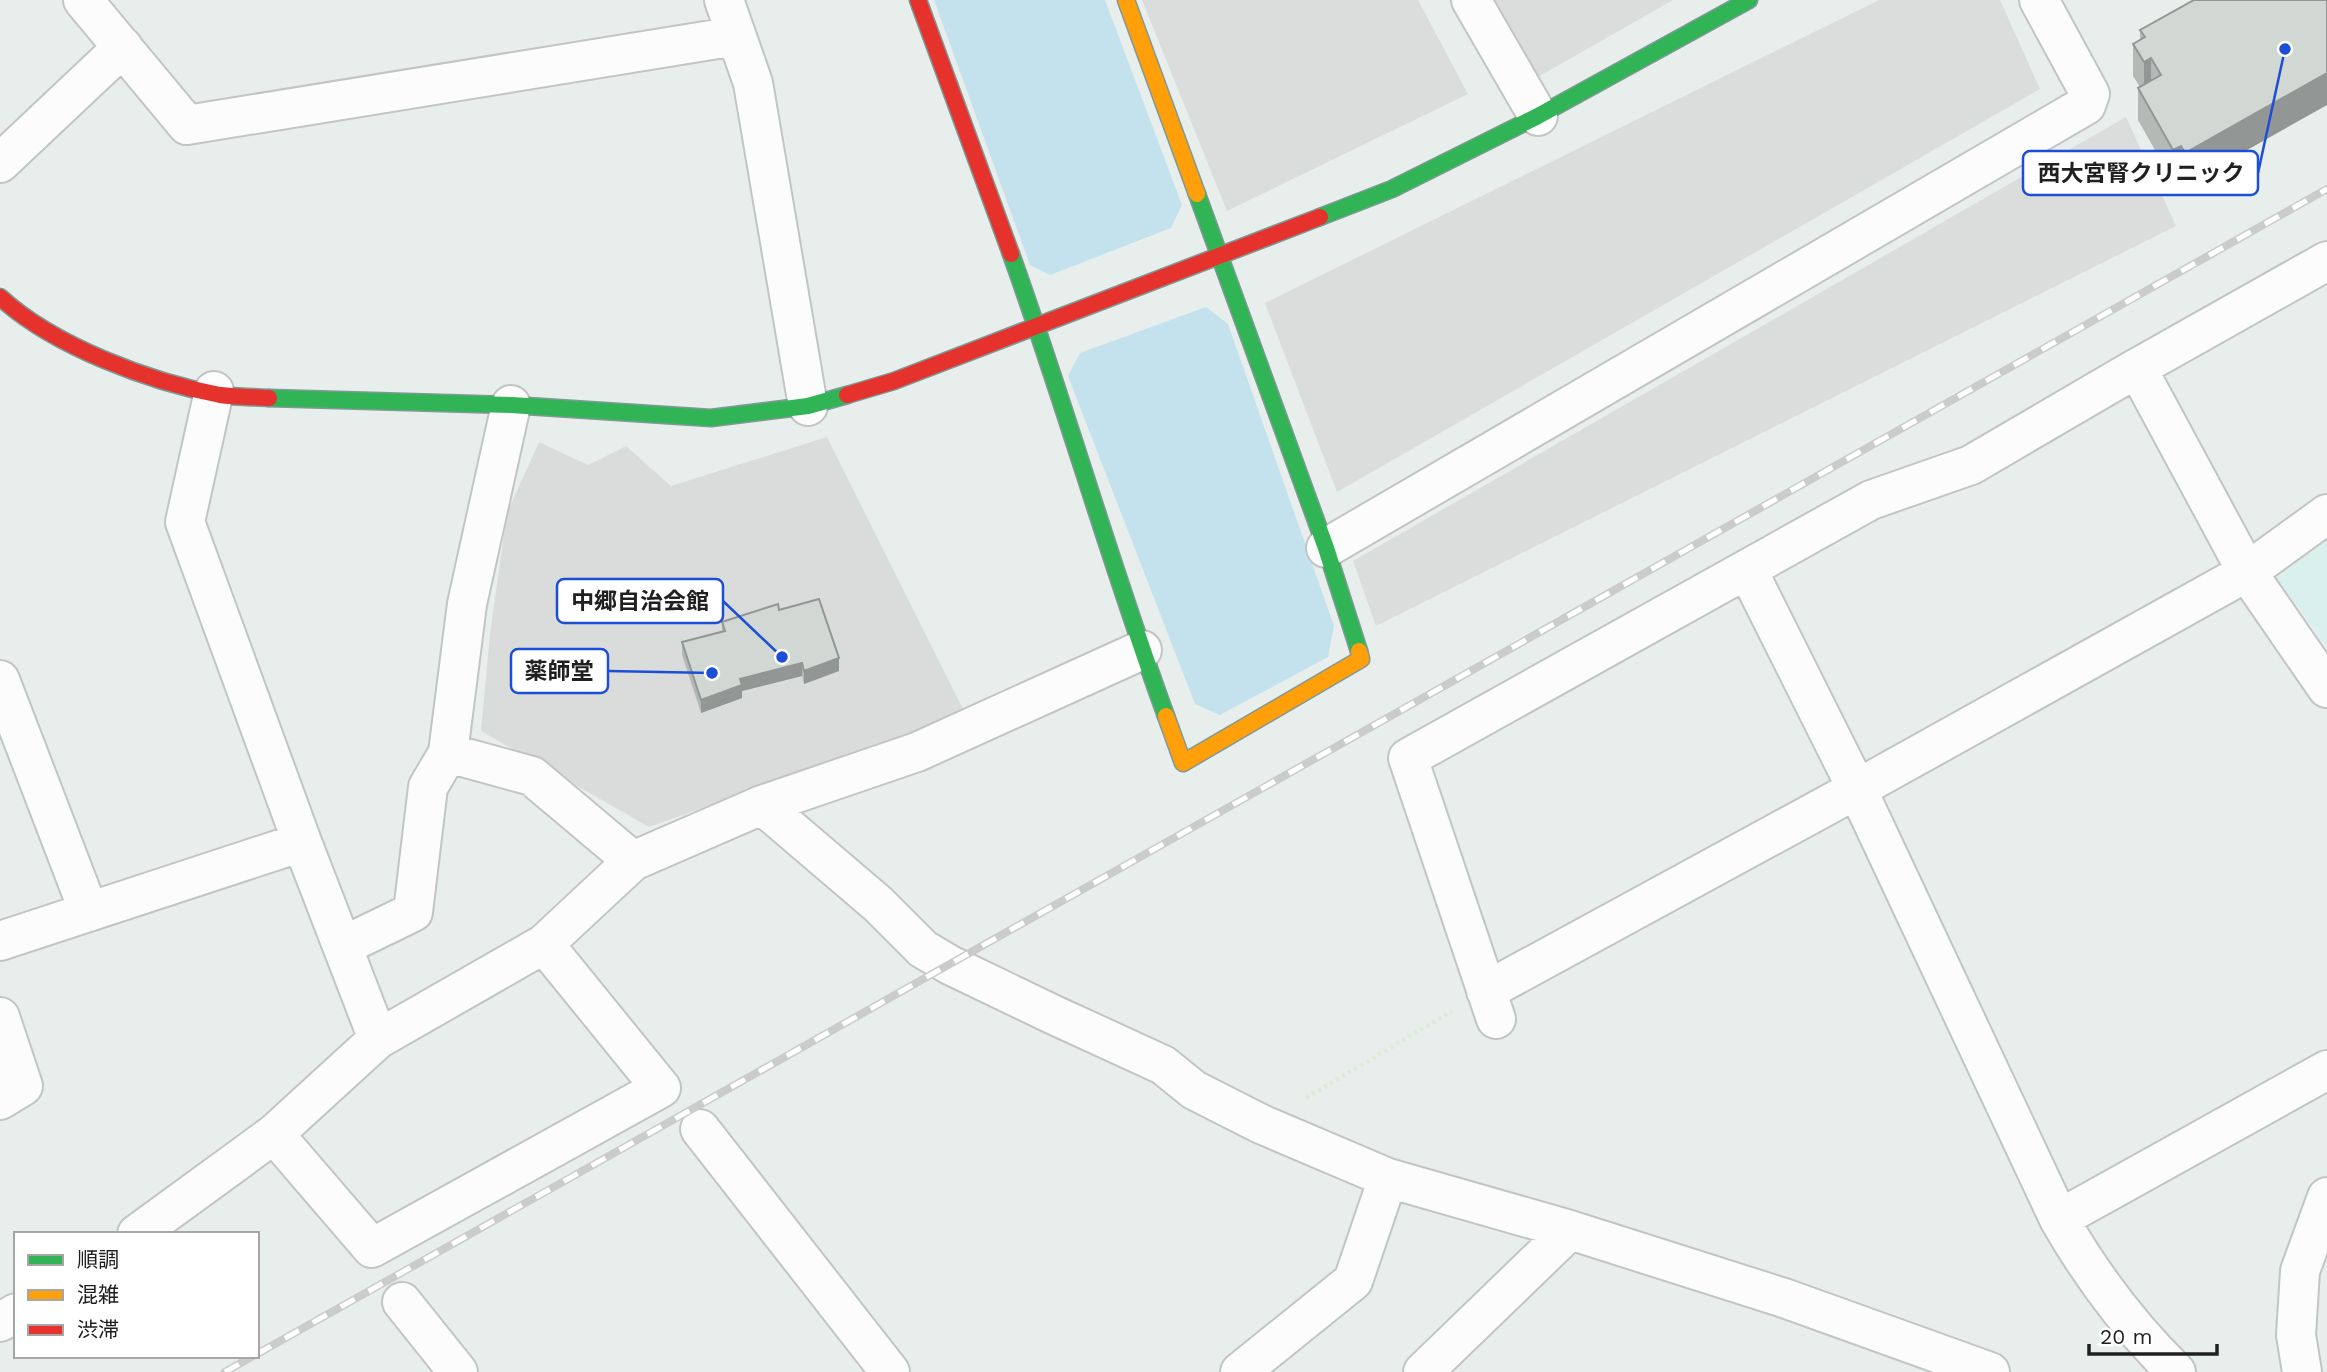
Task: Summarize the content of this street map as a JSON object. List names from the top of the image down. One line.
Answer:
{"places":["西大宮腎クリニック","中郷自治会館","薬師堂"],"legend":["順調","混雑","渋滞"],"scale_bar":"20 m"}
